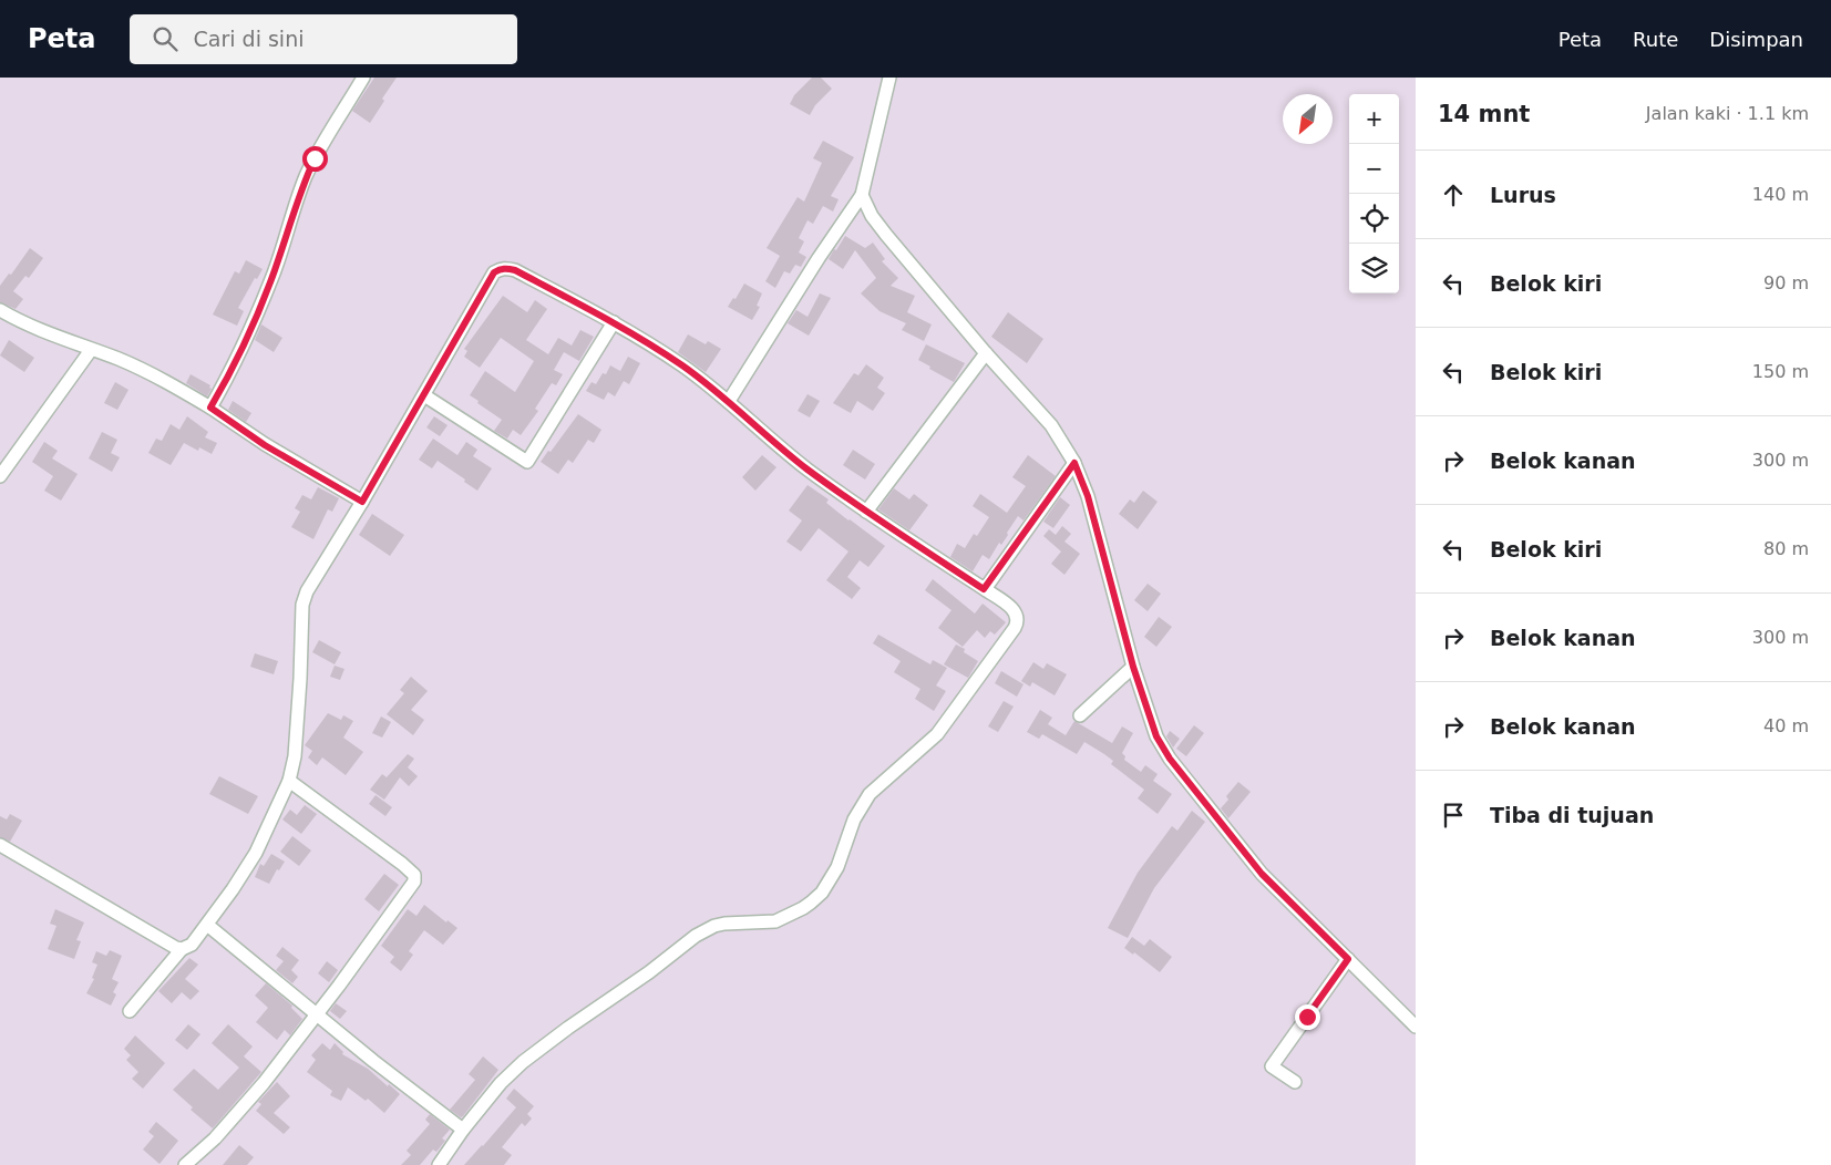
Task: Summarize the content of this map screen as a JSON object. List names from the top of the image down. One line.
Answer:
{"north":"bottom left","page":{"header":"Peta","search":"Cari di sini","nav":["Peta","Rute","Disimpan"],"heading":["14 mnt","Jalan kaki · 1.1 km"],"map_buttons":["+","−"],"list":[["Lurus","140 m"],["Belok kiri","90 m"],["Belok kiri","150 m"],["Belok kanan","300 m"],["Belok kiri","80 m"],["Belok kanan","300 m"],["Belok kanan","40 m"],"Tiba di tujuan"]}}
